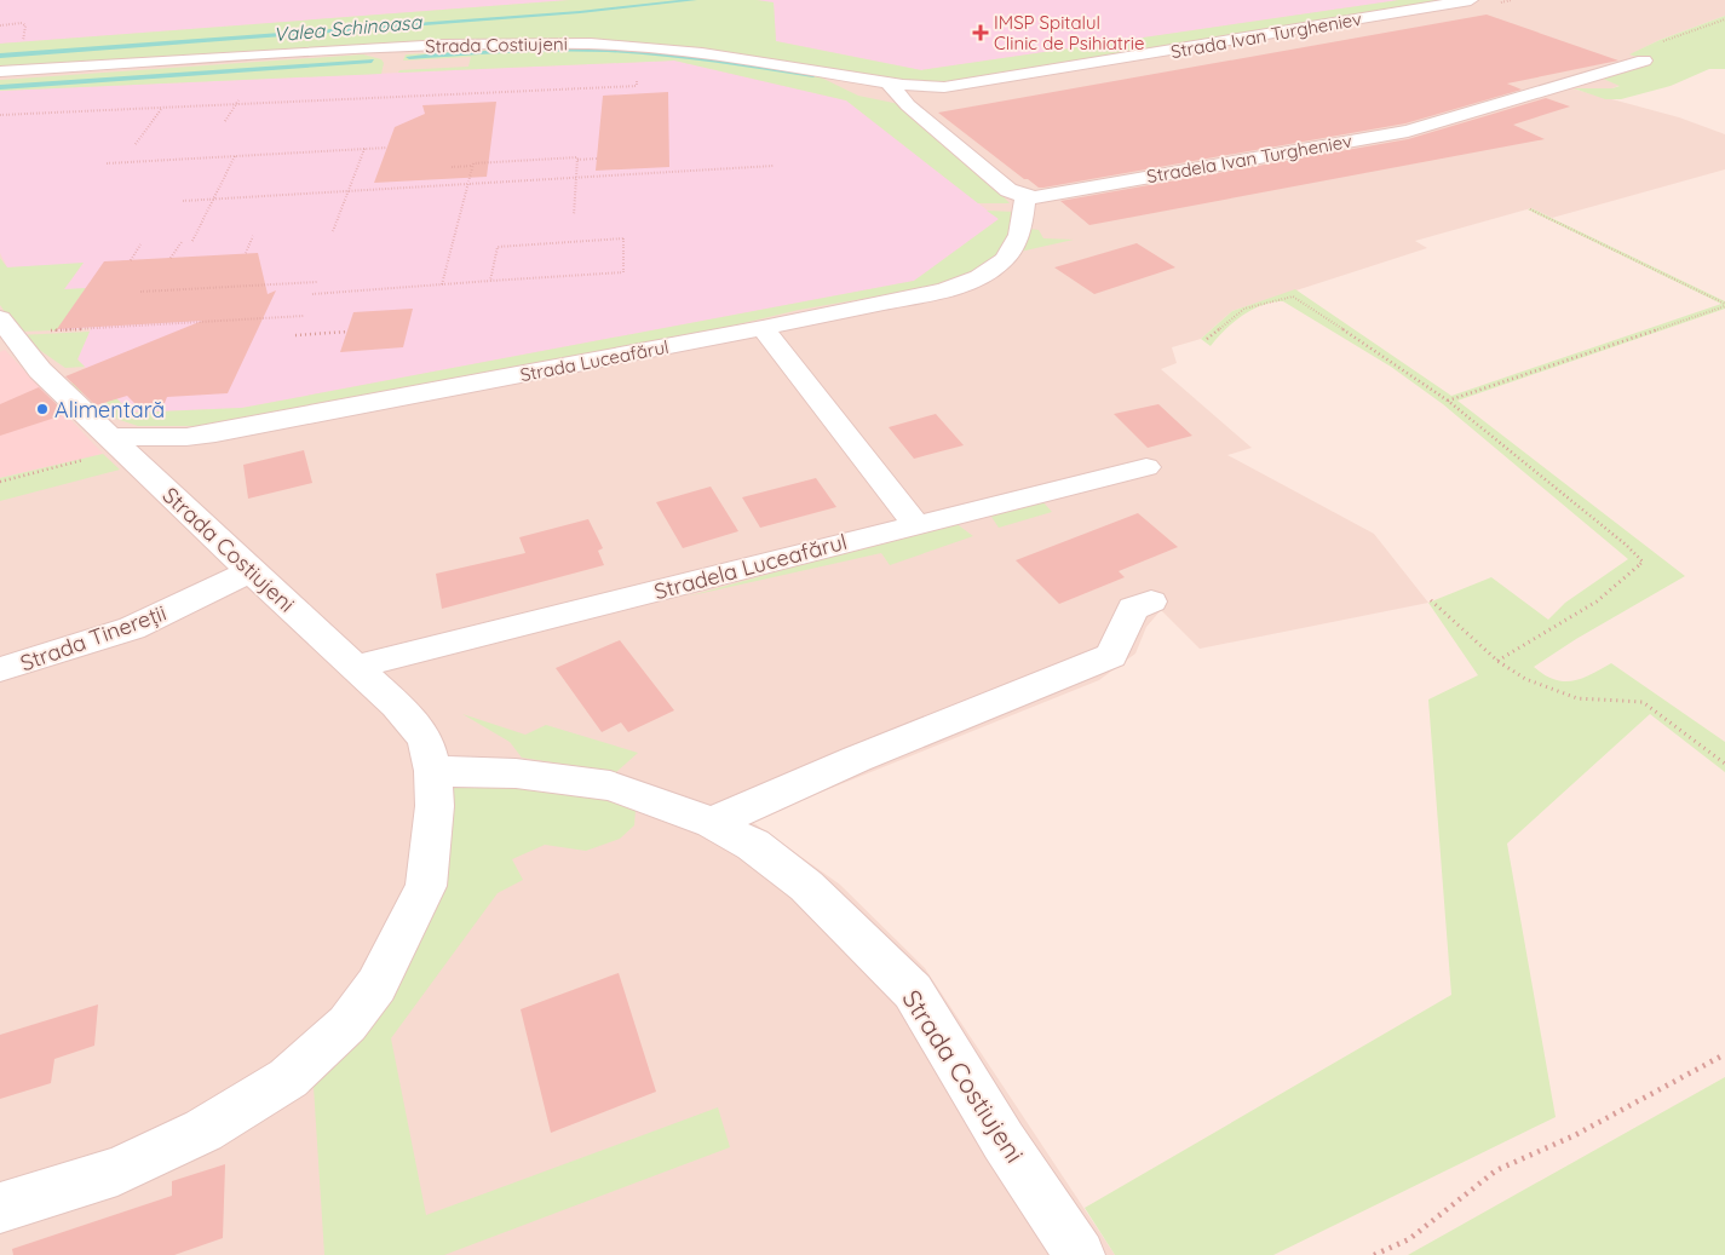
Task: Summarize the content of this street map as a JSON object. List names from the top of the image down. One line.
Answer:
{"streets":{"street":["Strada Ivan Turgheniev","Strada Costiujeni","Stradela Ivan Turgheniev","Strada Luceafărul","Stradela Luceafărul","Strada Tinereții"]},"crossings":[["Strada Ivan Turgheniev","Strada Costiujeni"],["Strada Costiujeni","Strada Luceafărul"],["Strada Costiujeni","Stradela Luceafărul"],["Strada Costiujeni","Strada Tinereții"],["Stradela Ivan Turgheniev","Strada Luceafărul"]],"water":["Valea Schinoasa"],"places":{"health":["IMSP Spitalul Clinic de Psihiatrie"],"other":["Alimentară"]}}
